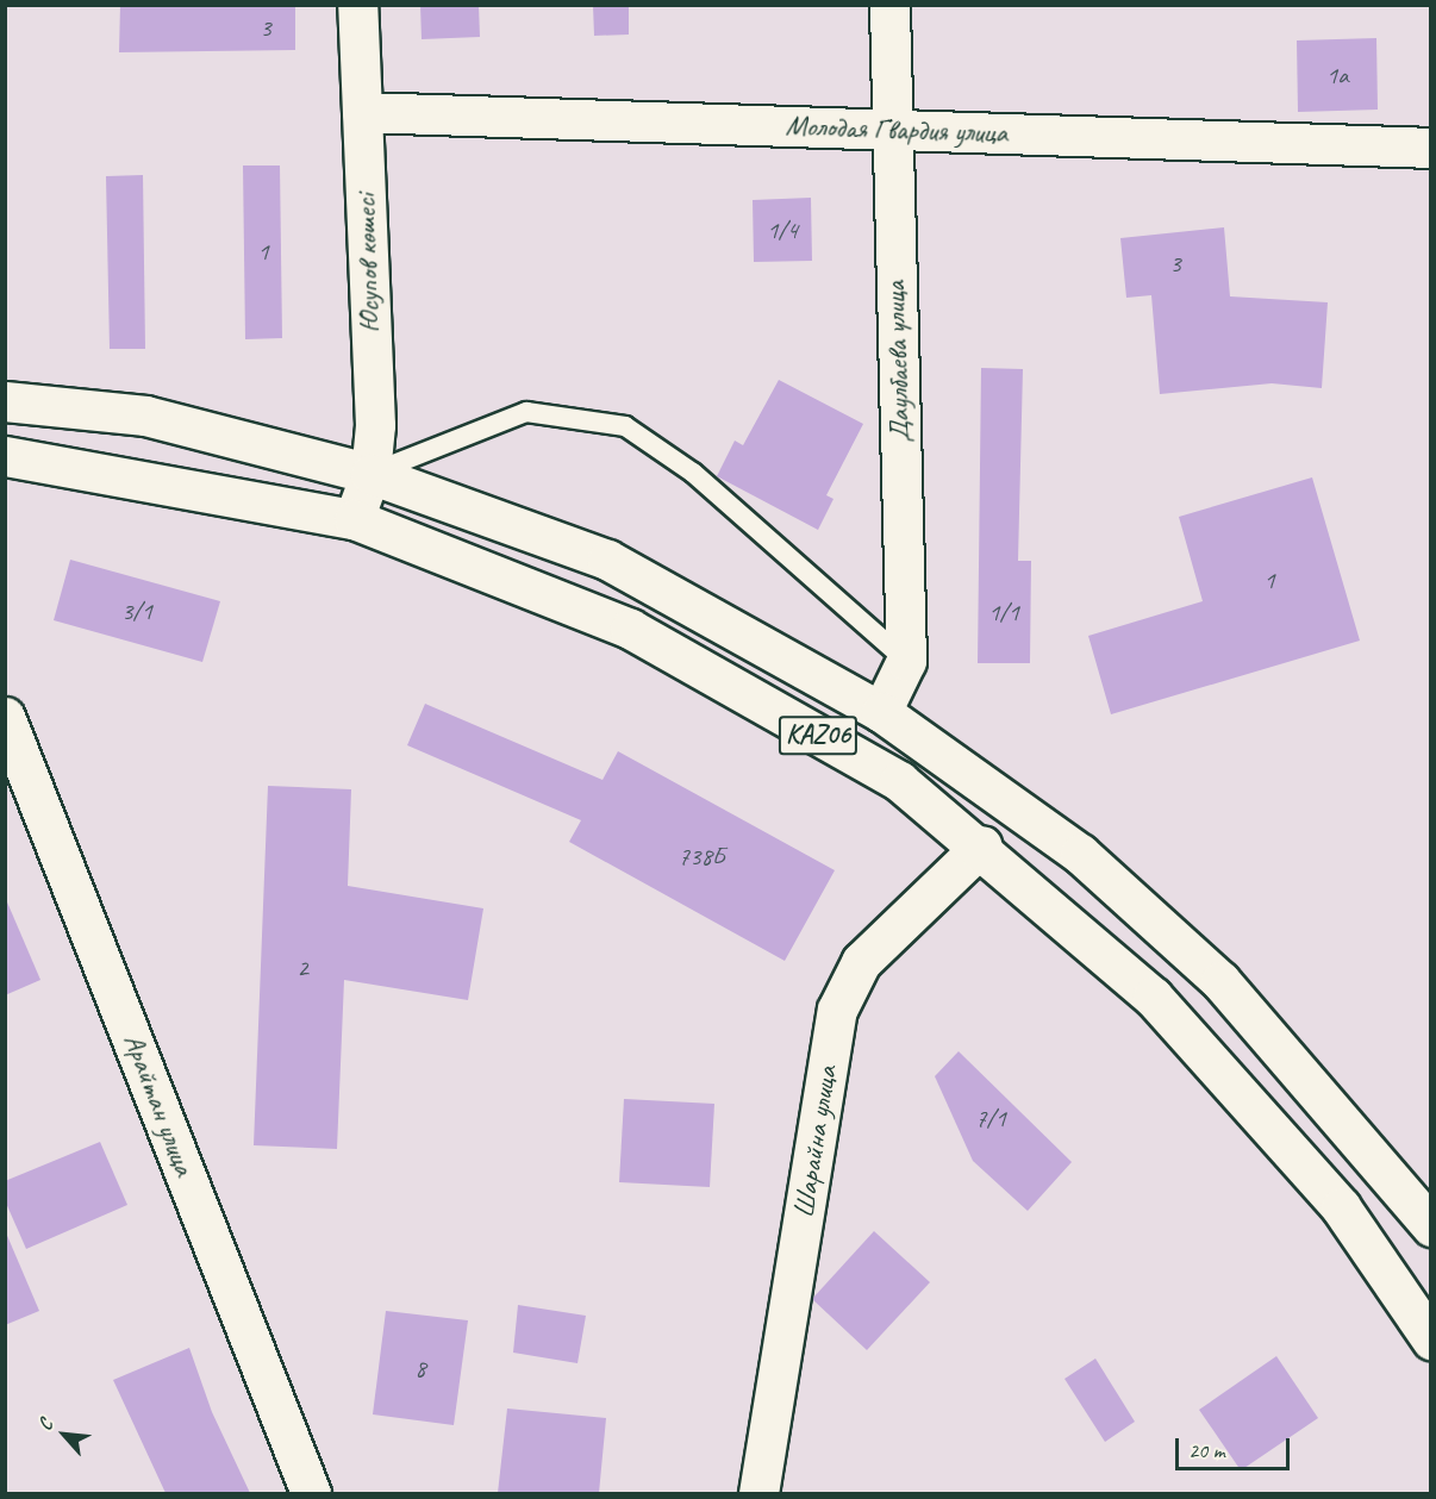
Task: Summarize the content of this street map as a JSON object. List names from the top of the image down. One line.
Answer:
{"streets":{"main road":["Молодая Гвардия улица","Юсупов көшесі","Даулбаева улица","KАZ06","Арайтан улица","Шарайна улица"]},"crossings":[["Молодая Гвардия улица","Юсупов көшесі"],["Молодая Гвардия улица","Даулбаева улица"],["Юсупов көшесі","KАZ06"],["Даулбаева улица","KАZ06"],["KАZ06","Шарайна улица"]],"house_numbers":["3","1а","1/4","1","3","1","3/1","1/1","738Б","2","7/1","8"],"scale_bar":"20 m","north":"top left"}
